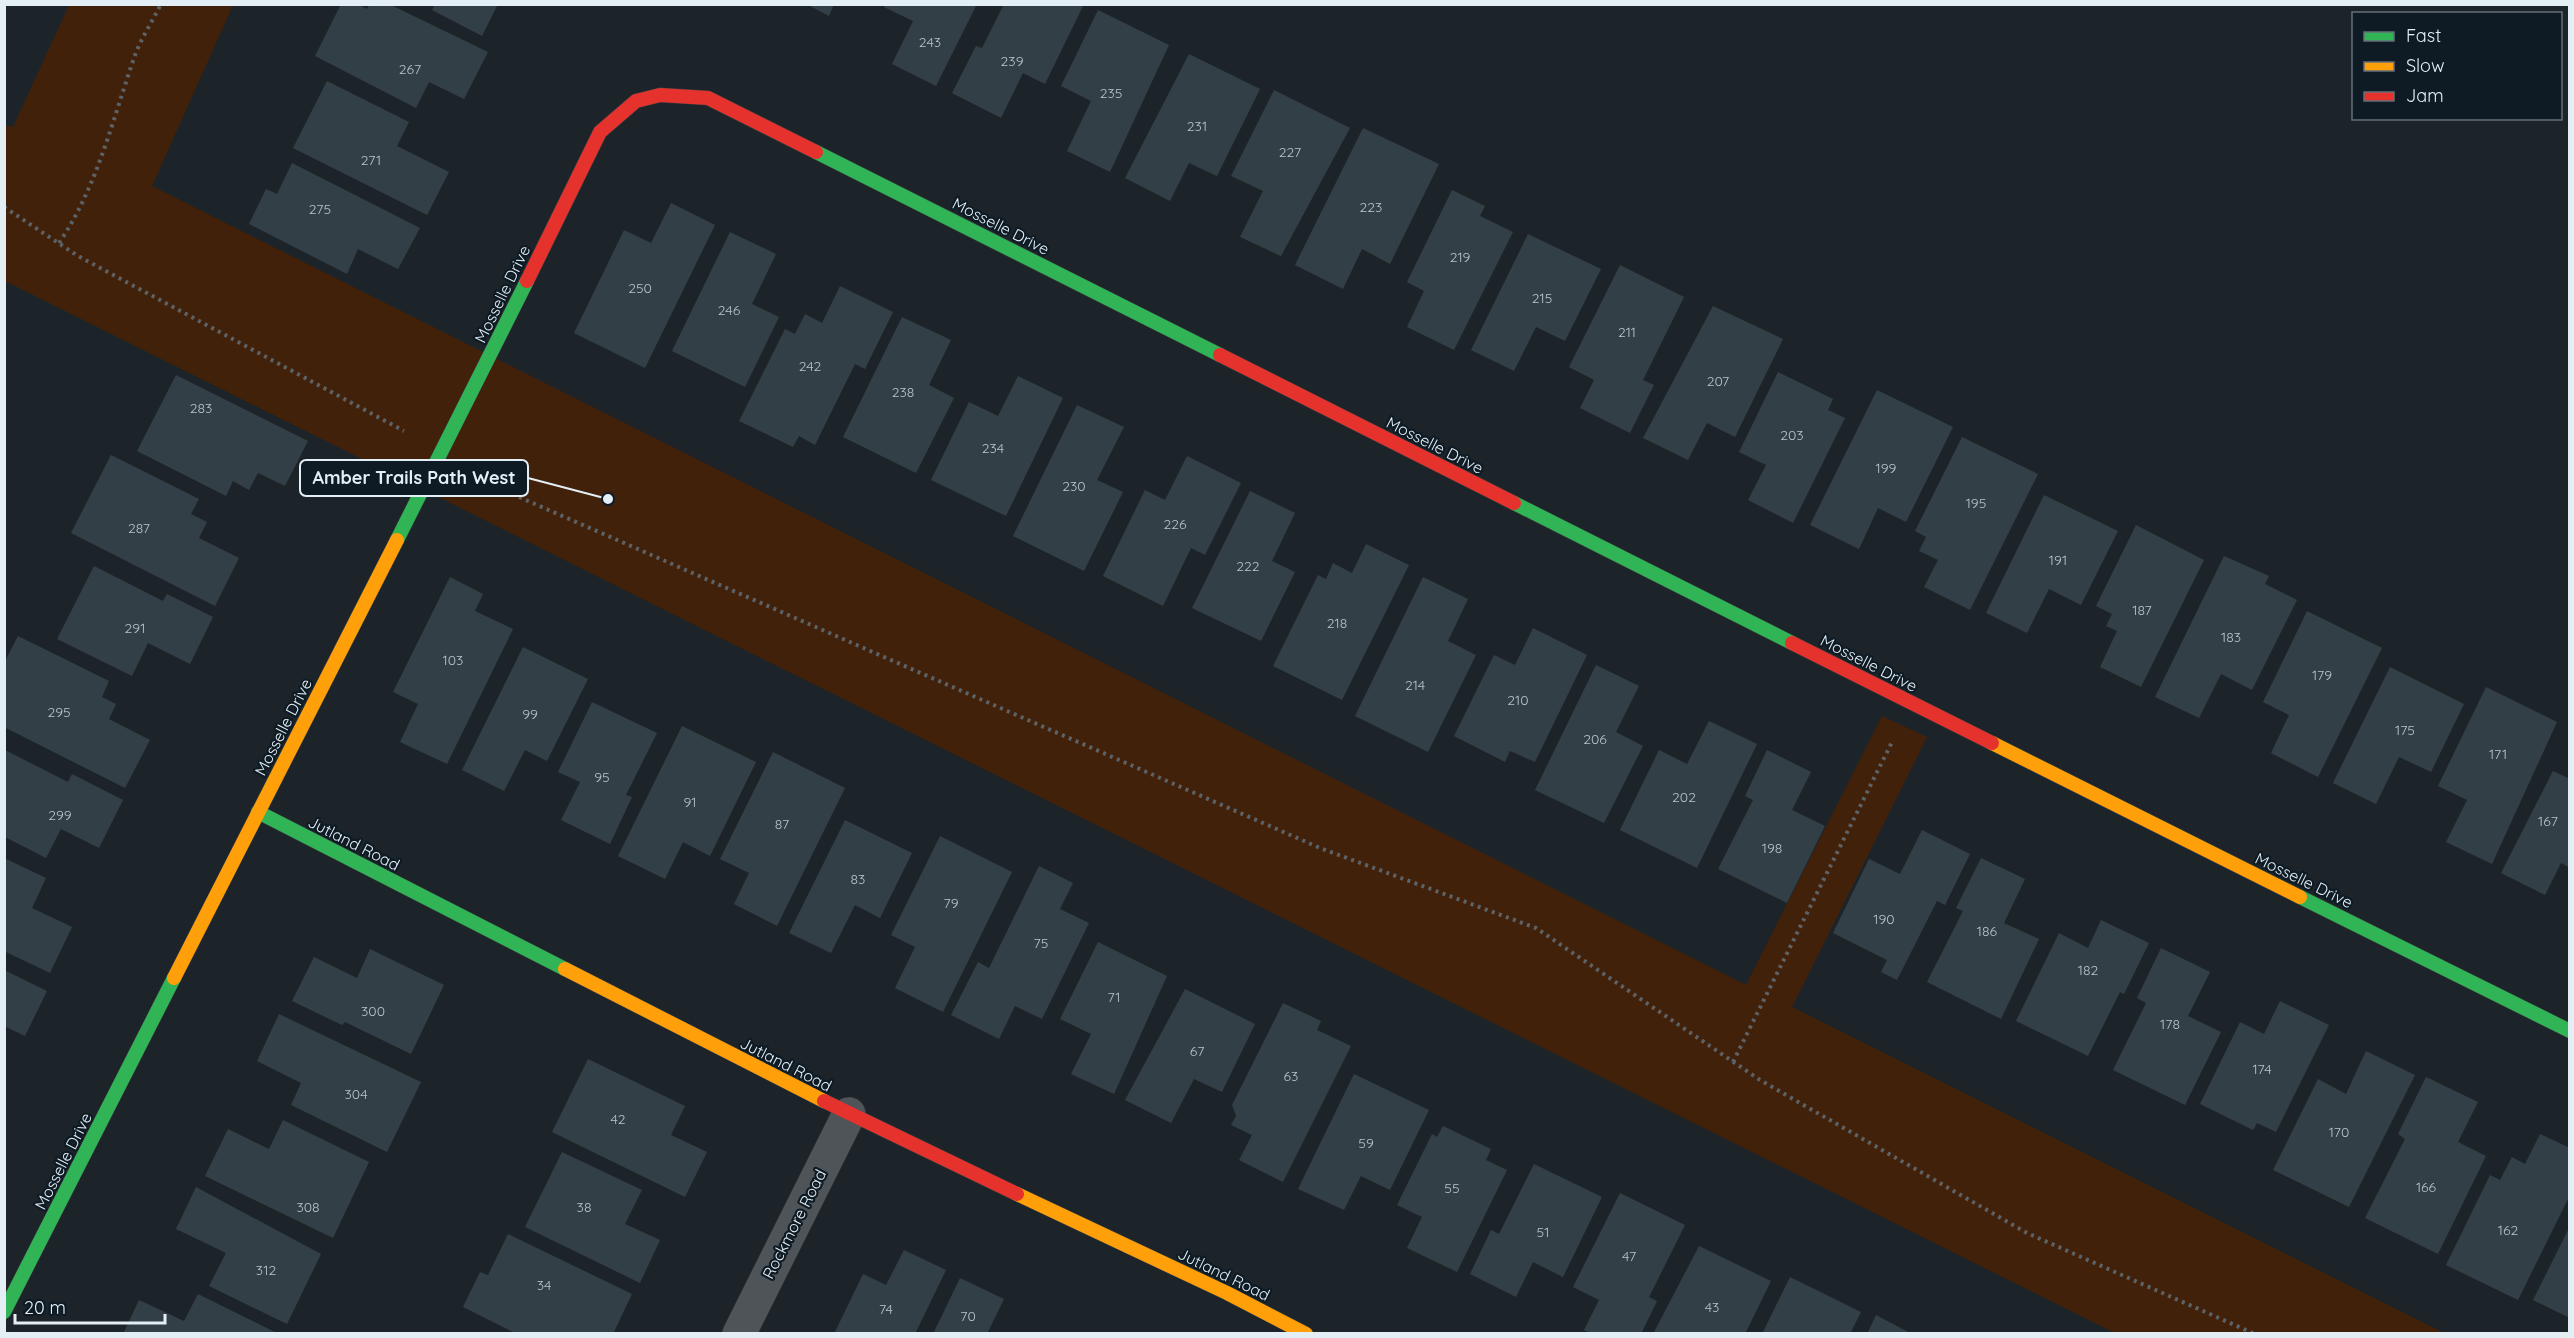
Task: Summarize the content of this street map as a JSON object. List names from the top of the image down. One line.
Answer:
{"streets":{"street":["Mosselle Drive","Jutland Road","Rockmore Road"]},"crossings":[["Mosselle Drive","Jutland Road"],["Jutland Road","Rockmore Road"]],"places":["Amber Trails Path West"],"house_numbers":["243","239","267","235","231","227","271","223","275","219","250","215","246","211","242","207","238","283","203","234","199","230","195","226","287","191","222","187","218","291","183","103","179","214","210","295","99","175","206","171","95","202","91","299","167","87","198","83","79","190","186","75","182","71","300","178","67","174","63","304","42","170","59","166","55","308","38","162","51","47","312","34","43","74","70"],"legend":["Fast","Slow","Jam"],"scale_bar":"20 m"}
